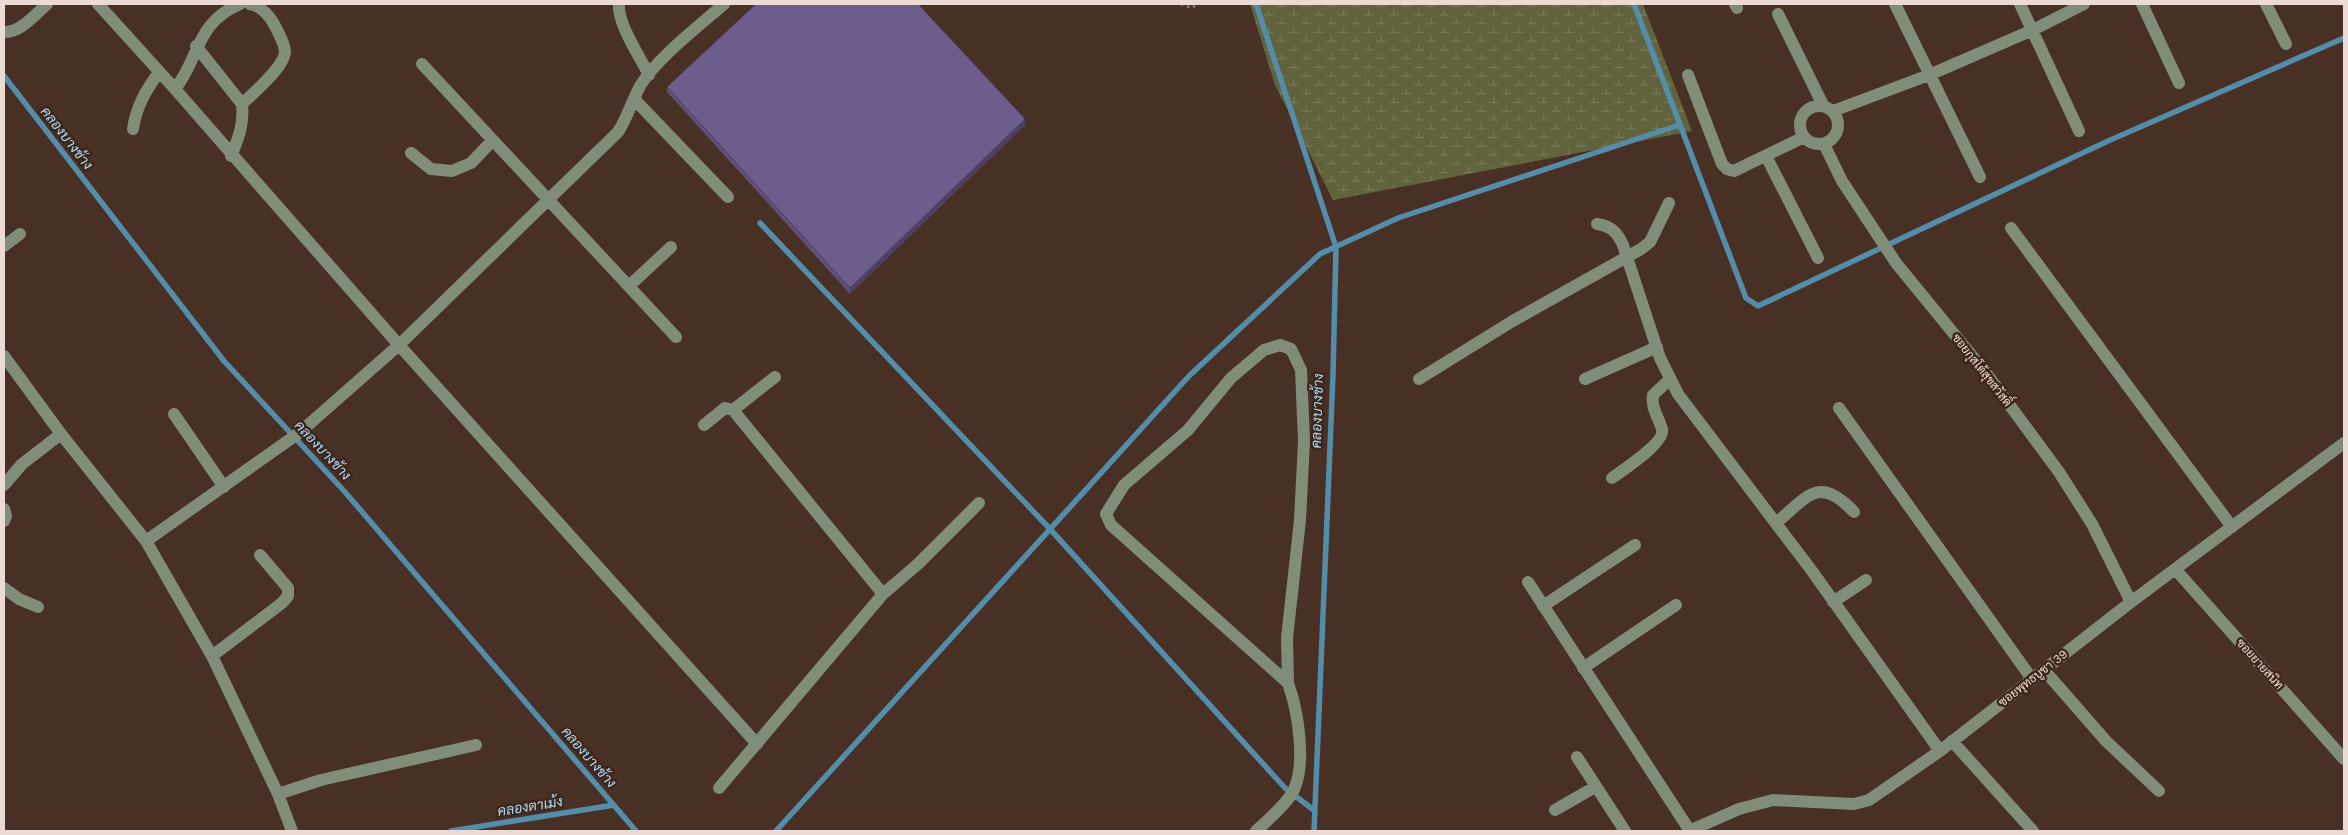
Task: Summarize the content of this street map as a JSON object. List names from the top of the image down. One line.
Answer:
{"streets":{"street":["ซอยกุสโต้สุขสวัสดิ์","ซอยยายสนิท","ซอยพุทธบูชา 39"]},"crossings":[["ซอยกุสโต้สุขสวัสดิ์","ซอยพุทธบูชา 39"],["ซอยยายสนิท","ซอยพุทธบูชา 39"]],"water":["คลองบางช้าง","คลองตาเม้ง"]}
